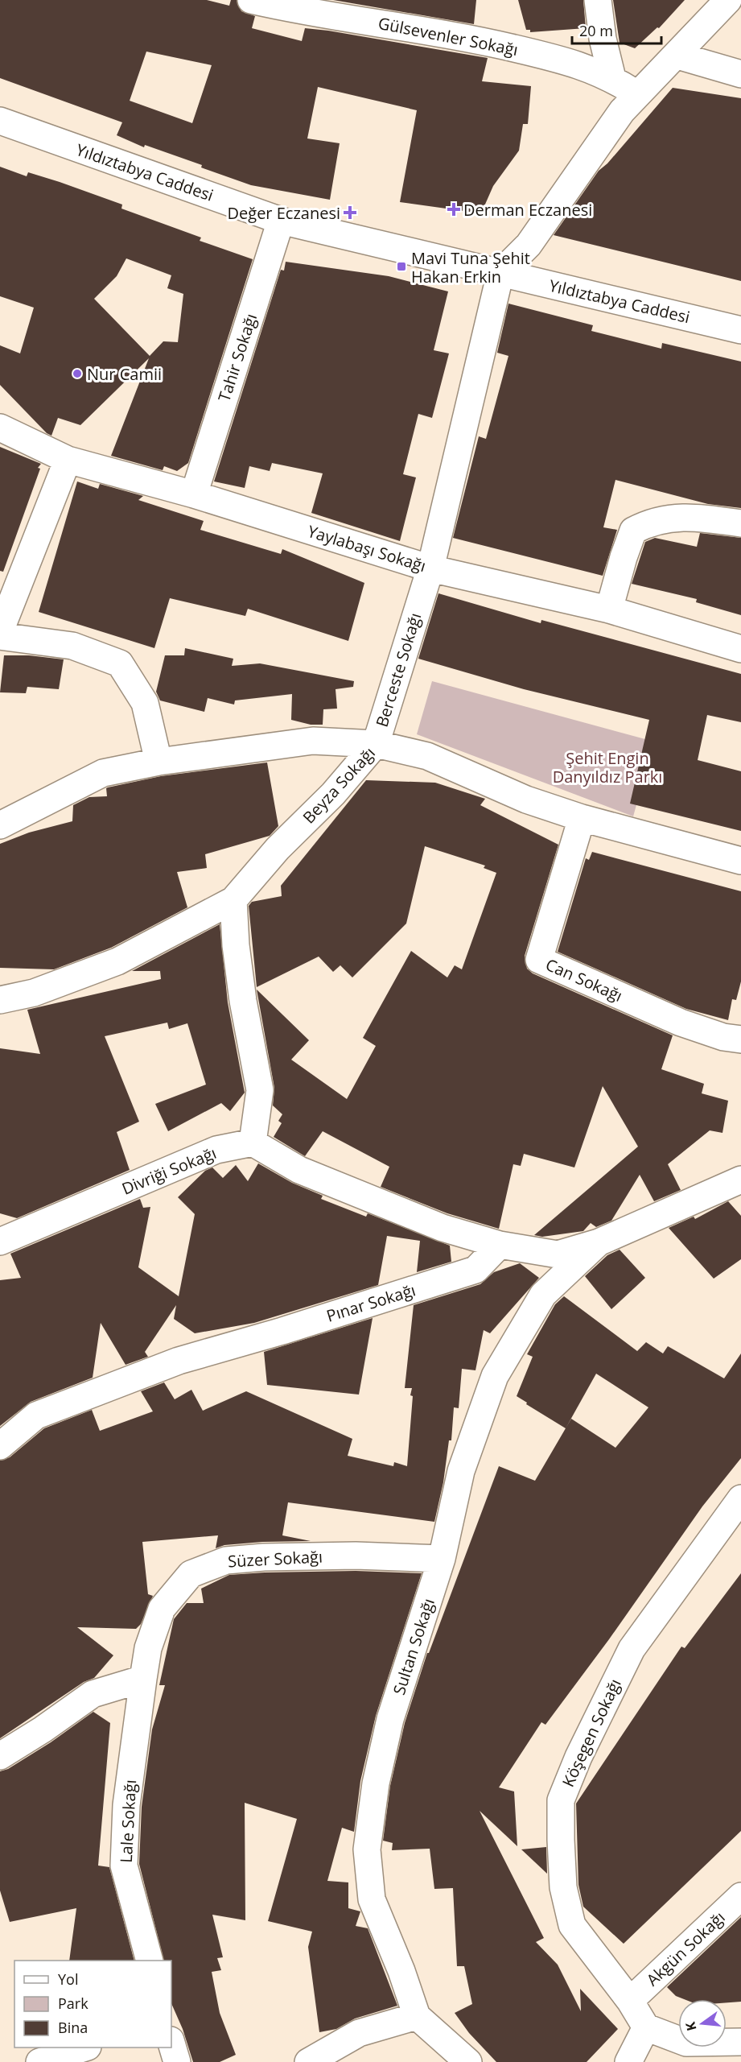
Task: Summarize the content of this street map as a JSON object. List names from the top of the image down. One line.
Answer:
{"streets":{"street":["Gülsevenler Sokağı","Yıldıztabya Caddesi","Tahir Sokağı","Yaylabaşı Sokağı","Berceste Sokağı","Beyza Sokağı","Can Sokağı","Divriği Sokağı","Pınar Sokağı","Süzer Sokağı","Sultan Sokağı","Köşegen Sokağı","Lale Sokağı","Akgün Sokağı"]},"crossings":[["Yıldıztabya Caddesi","Tahir Sokağı"],["Yıldıztabya Caddesi","Berceste Sokağı"],["Tahir Sokağı","Yaylabaşı Sokağı"],["Yaylabaşı Sokağı","Berceste Sokağı"],["Berceste Sokağı","Beyza Sokağı"],["Beyza Sokağı","Can Sokağı"],["Süzer Sokağı","Sultan Sokağı"],["Süzer Sokağı","Lale Sokağı"],["Köşegen Sokağı","Akgün Sokağı"]],"parks":["Şehit Engin Danyıldız Parkı"],"places":{"health":["Derman Eczanesi","Değer Eczanesi"],"transit":["Mavi Tuna Şehit Hakan Erkin"],"other":["Nur Camii"]},"legend":["Yol","Park","Bina"],"scale_bar":"20 m","north":"left"}
